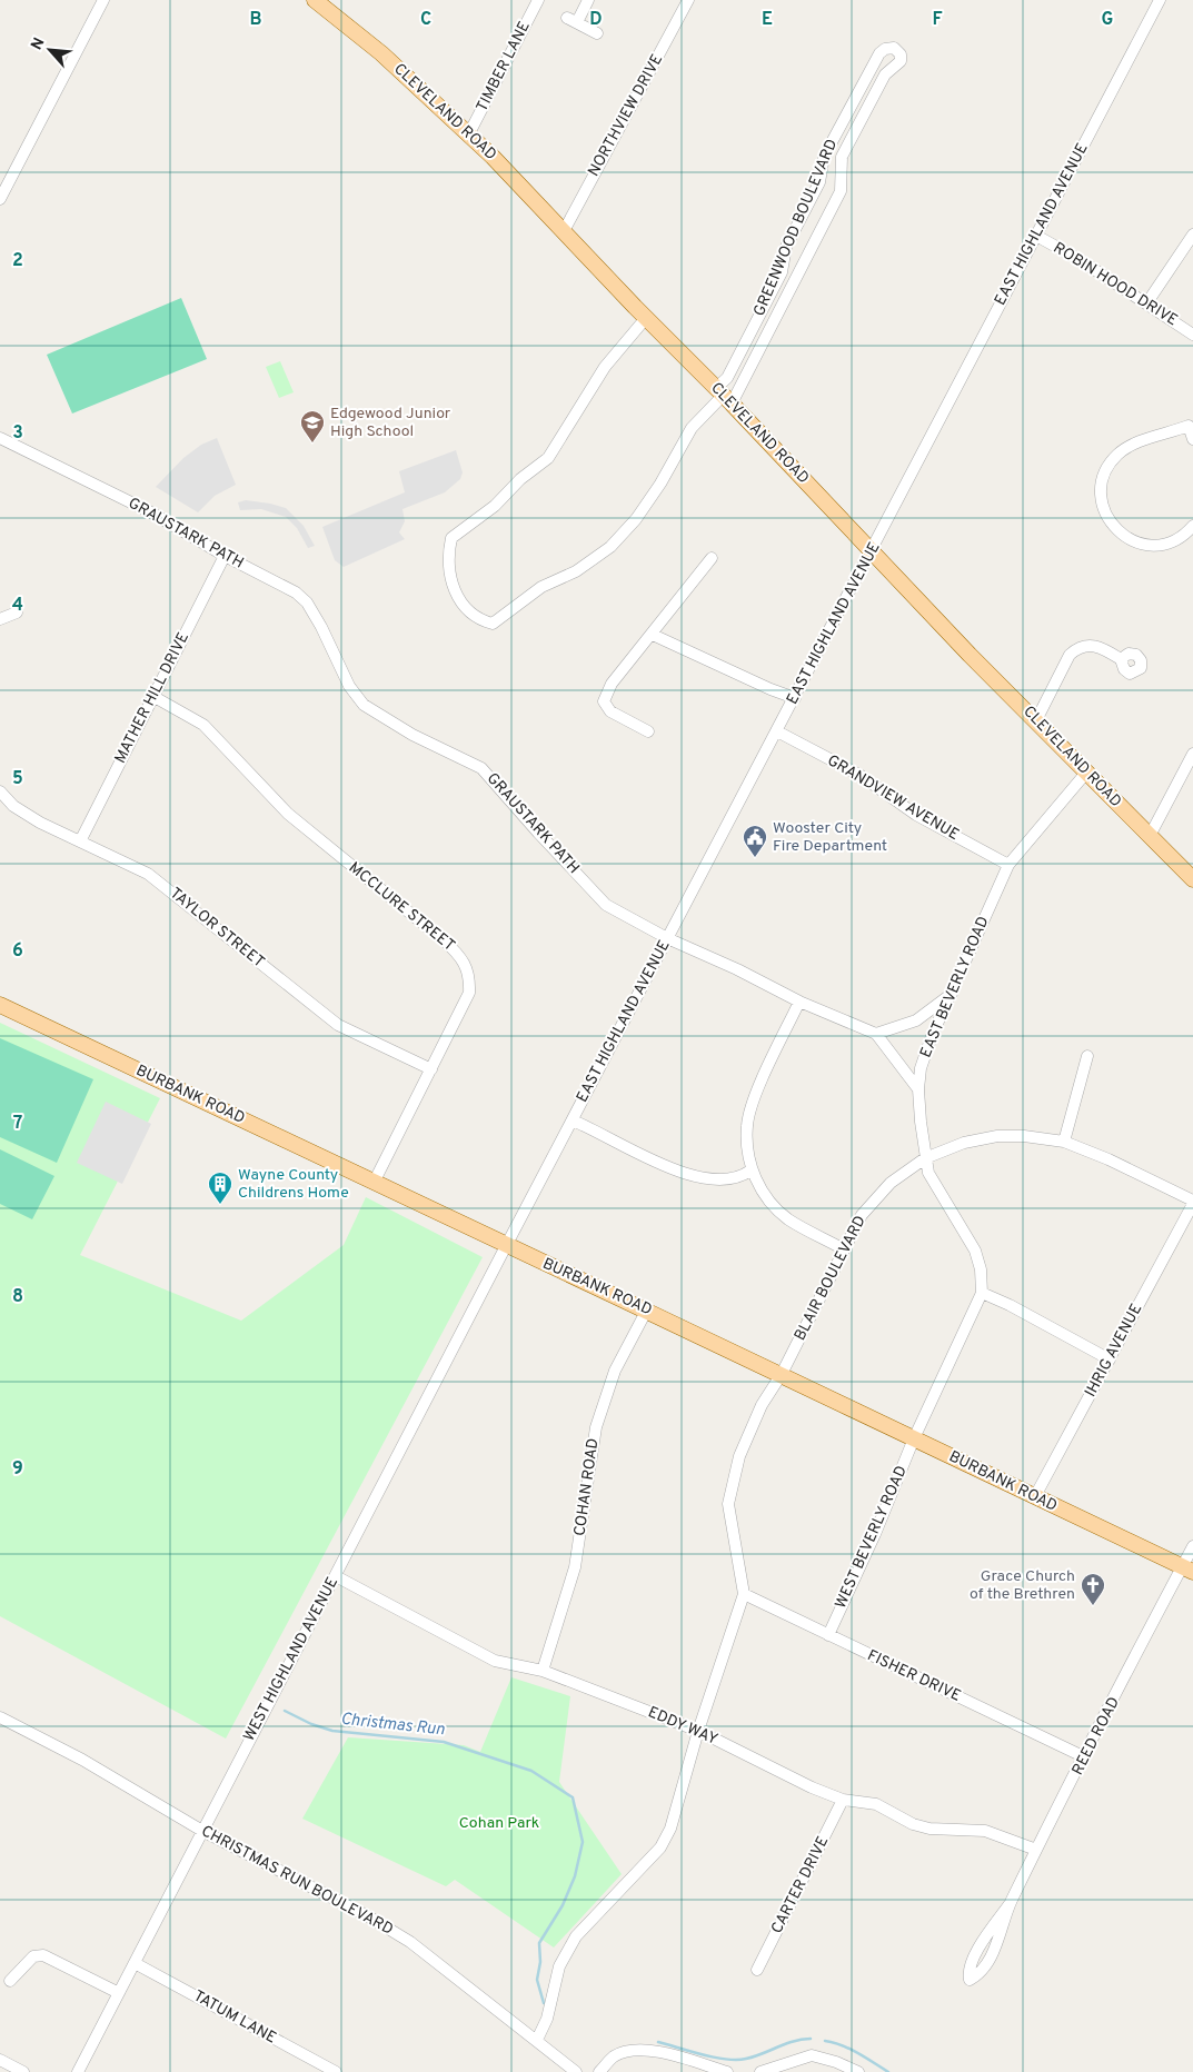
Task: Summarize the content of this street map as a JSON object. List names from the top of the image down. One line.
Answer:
{"streets":{"main road":["CLEVELAND ROAD","BURBANK ROAD"],"street":["TIMBER LANE","NORTHVIEW DRIVE","EAST HIGHLAND AVENUE","GREENWOOD BOULEVARD","ROBIN HOOD DRIVE","GRAUSTARK PATH","MATHER HILL DRIVE","GRANDVIEW AVENUE","MCCLURE STREET","TAYLOR STREET","EAST BEVERLY ROAD","BLAIR BOULEVARD","IHRIG AVENUE","COHAN ROAD","WEST BEVERLY ROAD","WEST HIGHLAND AVENUE","FISHER DRIVE","EDDY WAY","REED ROAD","CHRISTMAS RUN BOULEVARD","CARTER DRIVE","TATUM LANE"]},"crossings":[["TIMBER LANE","CLEVELAND ROAD"],["CLEVELAND ROAD","NORTHVIEW DRIVE"],["CLEVELAND ROAD","EAST HIGHLAND AVENUE"],["CLEVELAND ROAD","GREENWOOD BOULEVARD"],["CLEVELAND ROAD","EAST BEVERLY ROAD"],["EAST HIGHLAND AVENUE","ROBIN HOOD DRIVE"],["EAST HIGHLAND AVENUE","GRAUSTARK PATH"],["EAST HIGHLAND AVENUE","GRANDVIEW AVENUE"],["EAST HIGHLAND AVENUE","BURBANK ROAD"],["EAST HIGHLAND AVENUE","WEST HIGHLAND AVENUE"],["GRAUSTARK PATH","MATHER HILL DRIVE"],["GRAUSTARK PATH","EAST BEVERLY ROAD"],["MATHER HILL DRIVE","MCCLURE STREET"],["MATHER HILL DRIVE","TAYLOR STREET"],["GRANDVIEW AVENUE","EAST BEVERLY ROAD"],["MCCLURE STREET","TAYLOR STREET"],["MCCLURE STREET","BURBANK ROAD"],["EAST BEVERLY ROAD","BLAIR BOULEVARD"],["BURBANK ROAD","BLAIR BOULEVARD"],["BURBANK ROAD","IHRIG AVENUE"],["BURBANK ROAD","COHAN ROAD"],["BURBANK ROAD","WEST BEVERLY ROAD"],["BURBANK ROAD","WEST HIGHLAND AVENUE"],["BURBANK ROAD","REED ROAD"],["BLAIR BOULEVARD","IHRIG AVENUE"],["BLAIR BOULEVARD","FISHER DRIVE"],["COHAN ROAD","EDDY WAY"],["WEST BEVERLY ROAD","FISHER DRIVE"],["WEST HIGHLAND AVENUE","EDDY WAY"],["WEST HIGHLAND AVENUE","CHRISTMAS RUN BOULEVARD"],["WEST HIGHLAND AVENUE","TATUM LANE"],["FISHER DRIVE","REED ROAD"],["EDDY WAY","REED ROAD"],["EDDY WAY","CARTER DRIVE"]],"water":["Christmas Run"],"parks":["Cohan Park"],"places":{"school or university":["Edgewood Junior High School"],"public building":["Wooster City Fire Department"],"building":["Wayne County Childrens Home"],"church":["Grace Church of the Brethren"]},"north":"top left","grid":{"columns":["B","C","D","E","F","G"],"rows":["2","3","4","5","6","7","8","9"]}}
